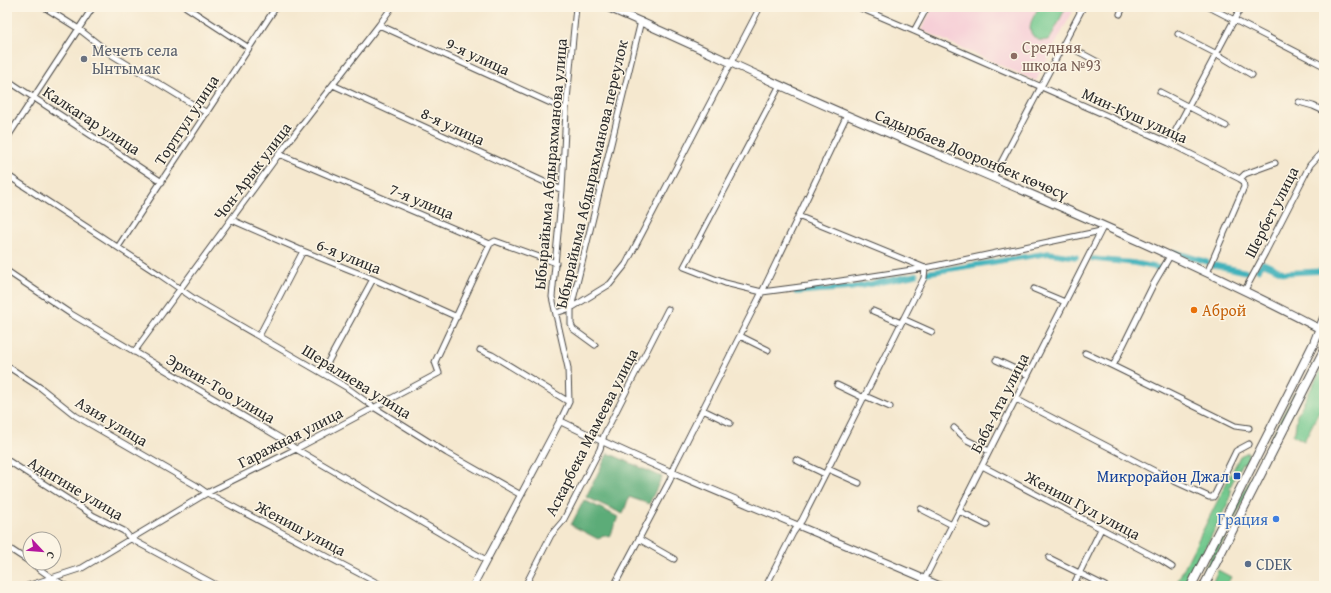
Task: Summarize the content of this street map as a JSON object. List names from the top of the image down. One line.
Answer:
{"streets":{"main road":["Садырбаев Дооронбек көчөсү"],"street":["9-я улица","Мин-Куш улица","Калкагар улица","Тортгул улица","8-я улица","Ыбырайыма Абдырахманова улица","Чон-Арык улица","Ыбырайыма Абдырахманова переулок","7-я улица","Шербет улица","6-я улица","Шералиева улица","Эркин-Тоо улица","Баба-Ата улица","Азия улица","Аскарбека Мамеева улица","Гаражная улица","Адигине улица","Жениш Гул улица","Жениш улица"]},"crossings":[["9-я улица","Ыбырайыма Абдырахманова улица"],["9-я улица","Чон-Арык улица"],["Калкагар улица","Тортгул улица"],["Тортгул улица","Шералиева улица"],["8-я улица","Ыбырайыма Абдырахманова улица"],["8-я улица","Чон-Арык улица"],["Садырбаев Дооронбек көчөсү","Ыбырайыма Абдырахманова переулок"],["Садырбаев Дооронбек көчөсү","Шербет улица"],["Садырбаев Дооронбек көчөсү","Баба-Ата улица"],["Ыбырайыма Абдырахманова улица","7-я улица"],["Ыбырайыма Абдырахманова улица","Шералиева улица"],["Ыбырайыма Абдырахманова улица","Эркин-Тоо улица"],["Чон-Арык улица","7-я улица"],["Чон-Арык улица","6-я улица"],["Чон-Арык улица","Шералиева улица"],["Чон-Арык улица","Эркин-Тоо улица"],["7-я улица","Гаражная улица"],["6-я улица","Гаражная улица"],["Шералиева улица","Гаражная улица"],["Эркин-Тоо улица","Гаражная улица"],["Баба-Ата улица","Жениш Гул улица"],["Азия улица","Гаражная улица"],["Азия улица","Жениш улица"],["Гаражная улица","Адигине улица"],["Гаражная улица","Жениш улица"]],"places":{"other":["Средняя школа №93","Мечеть села Ынтымак","Аброй","Грация","CDEK"],"transit":["Микрорайон Джал"]},"north":"bottom right"}
